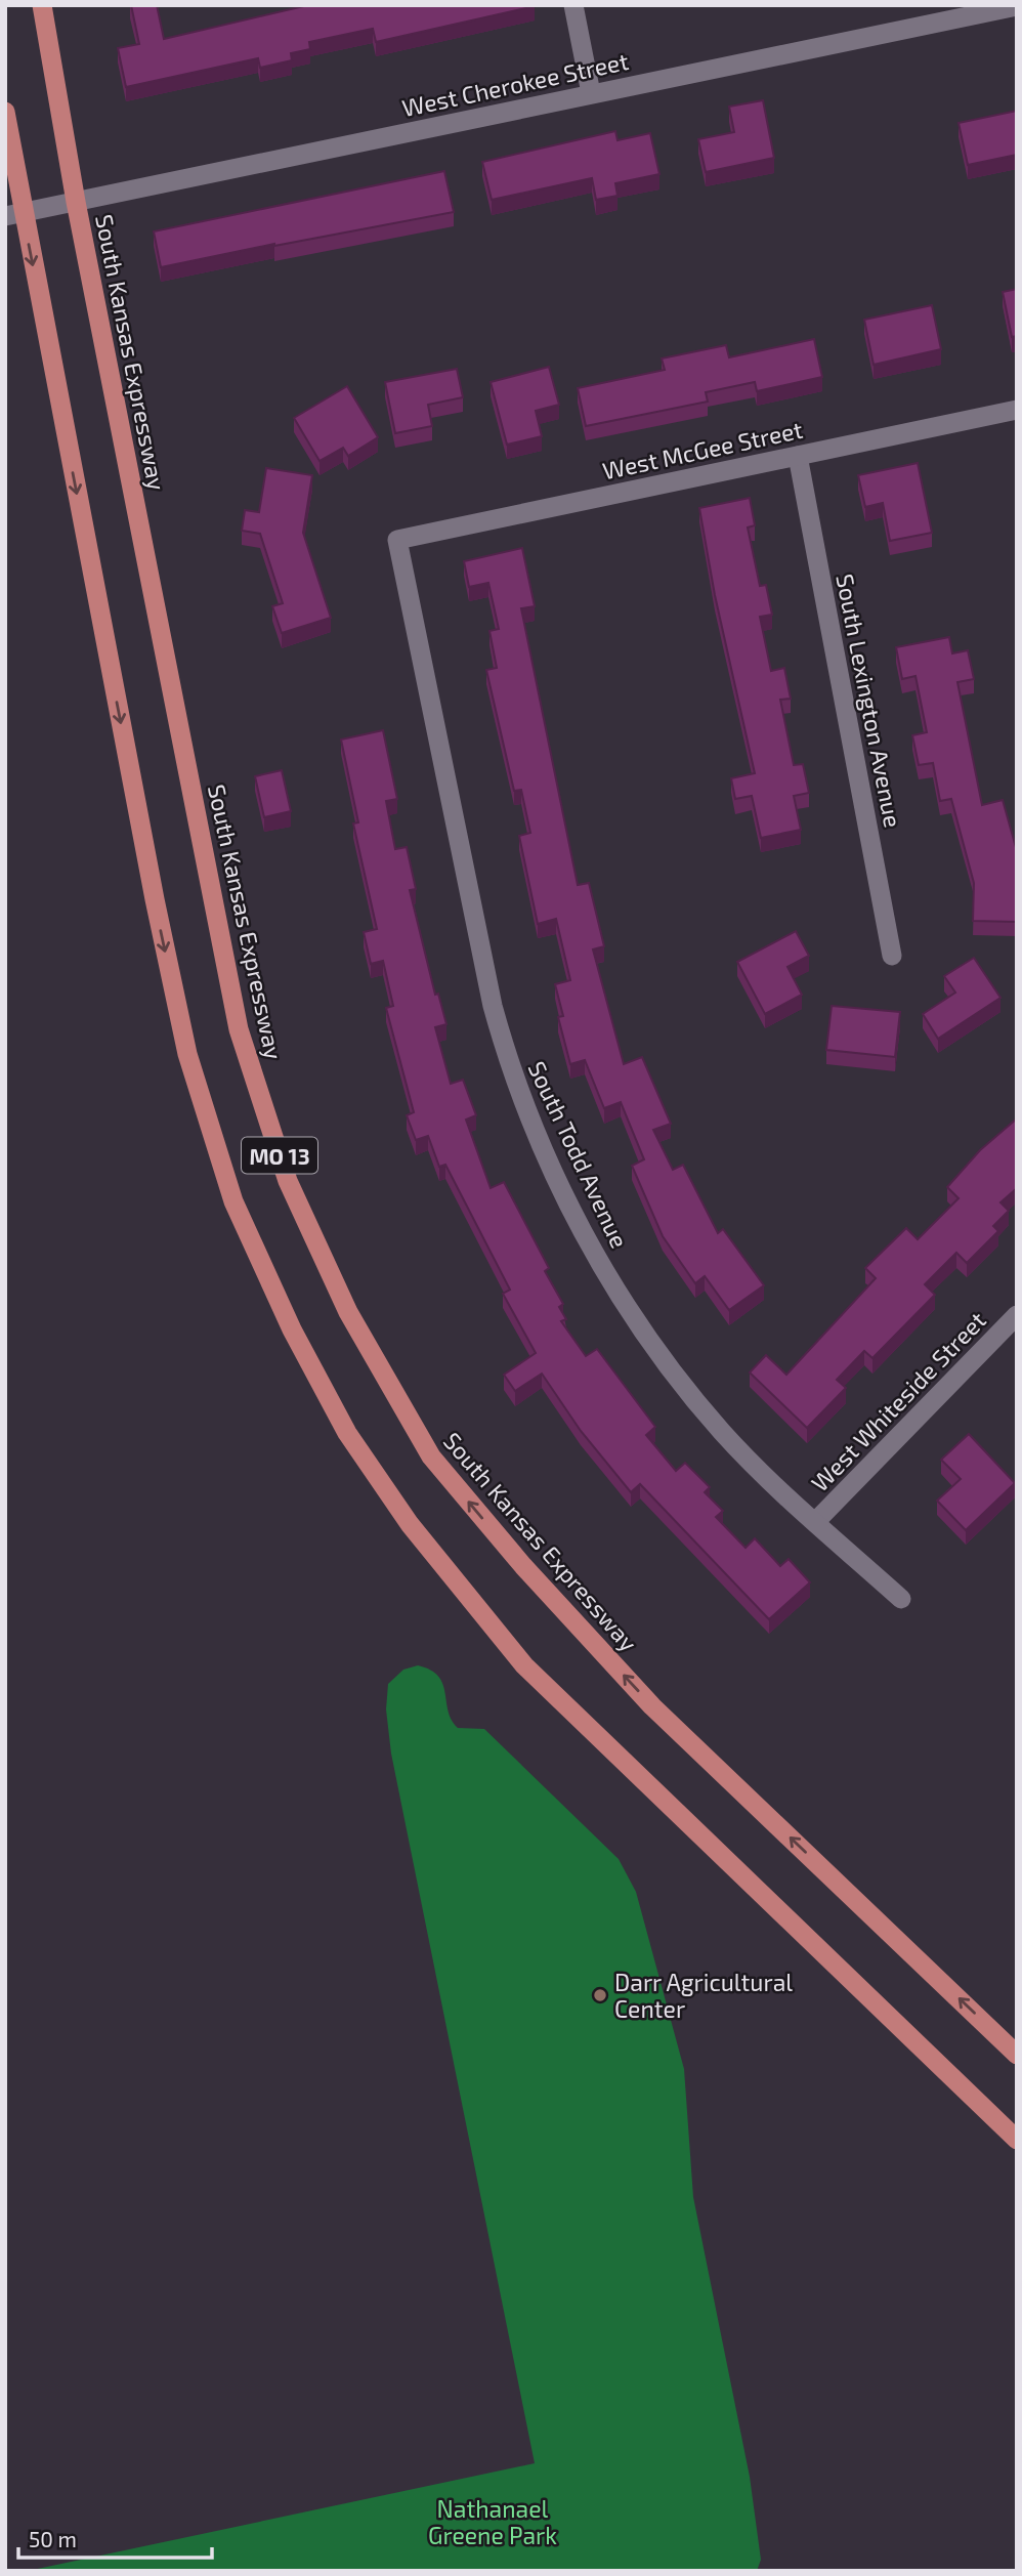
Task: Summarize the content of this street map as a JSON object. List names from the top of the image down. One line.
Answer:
{"streets":{"main road":["South Kansas Expressway","MO 13"],"street":["West Cherokee Street","West McGee Street","South Lexington Avenue","South Todd Avenue","West Whiteside Street"]},"crossings":[["West Cherokee Street","South Kansas Expressway"],["West Cherokee Street","MO 13"],["West McGee Street","South Lexington Avenue"],["West McGee Street","South Todd Avenue"],["South Todd Avenue","West Whiteside Street"]],"parks":["Nathanael Greene Park"],"places":["Darr Agricultural Center"],"scale_bar":"50 m"}
